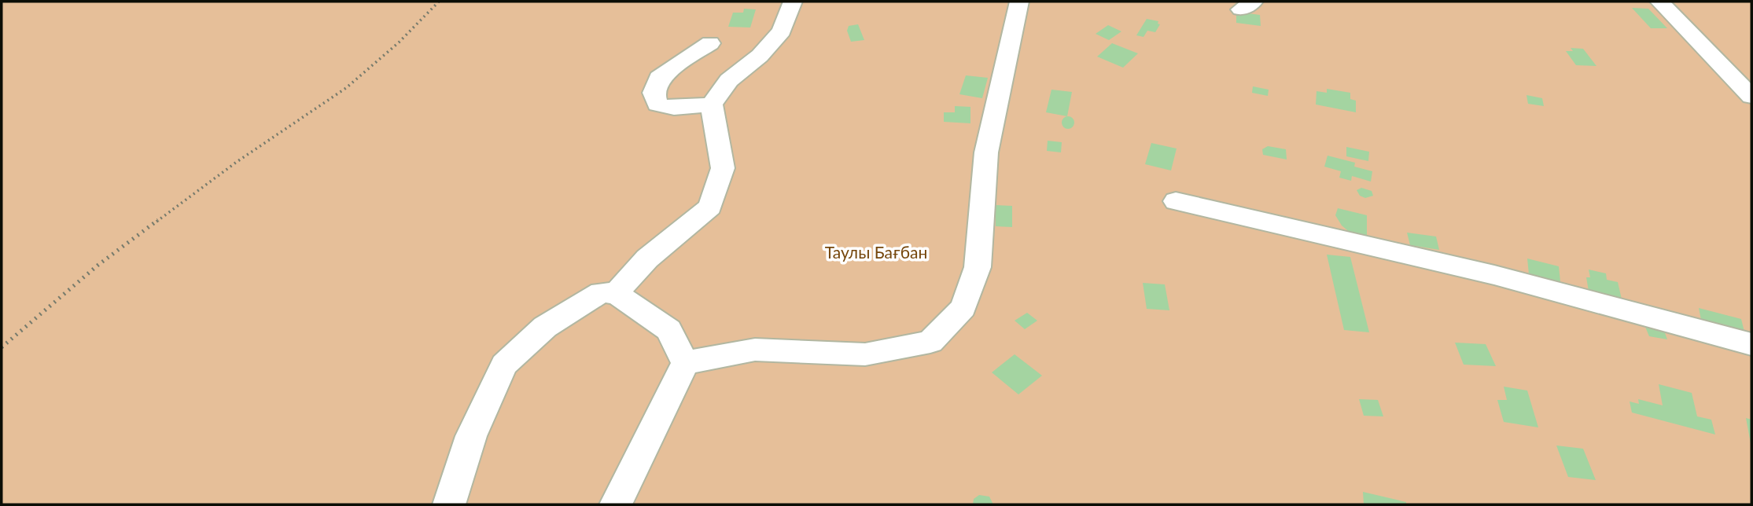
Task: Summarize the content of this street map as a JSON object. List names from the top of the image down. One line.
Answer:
{"parks":["Таулы Бағбан"]}
